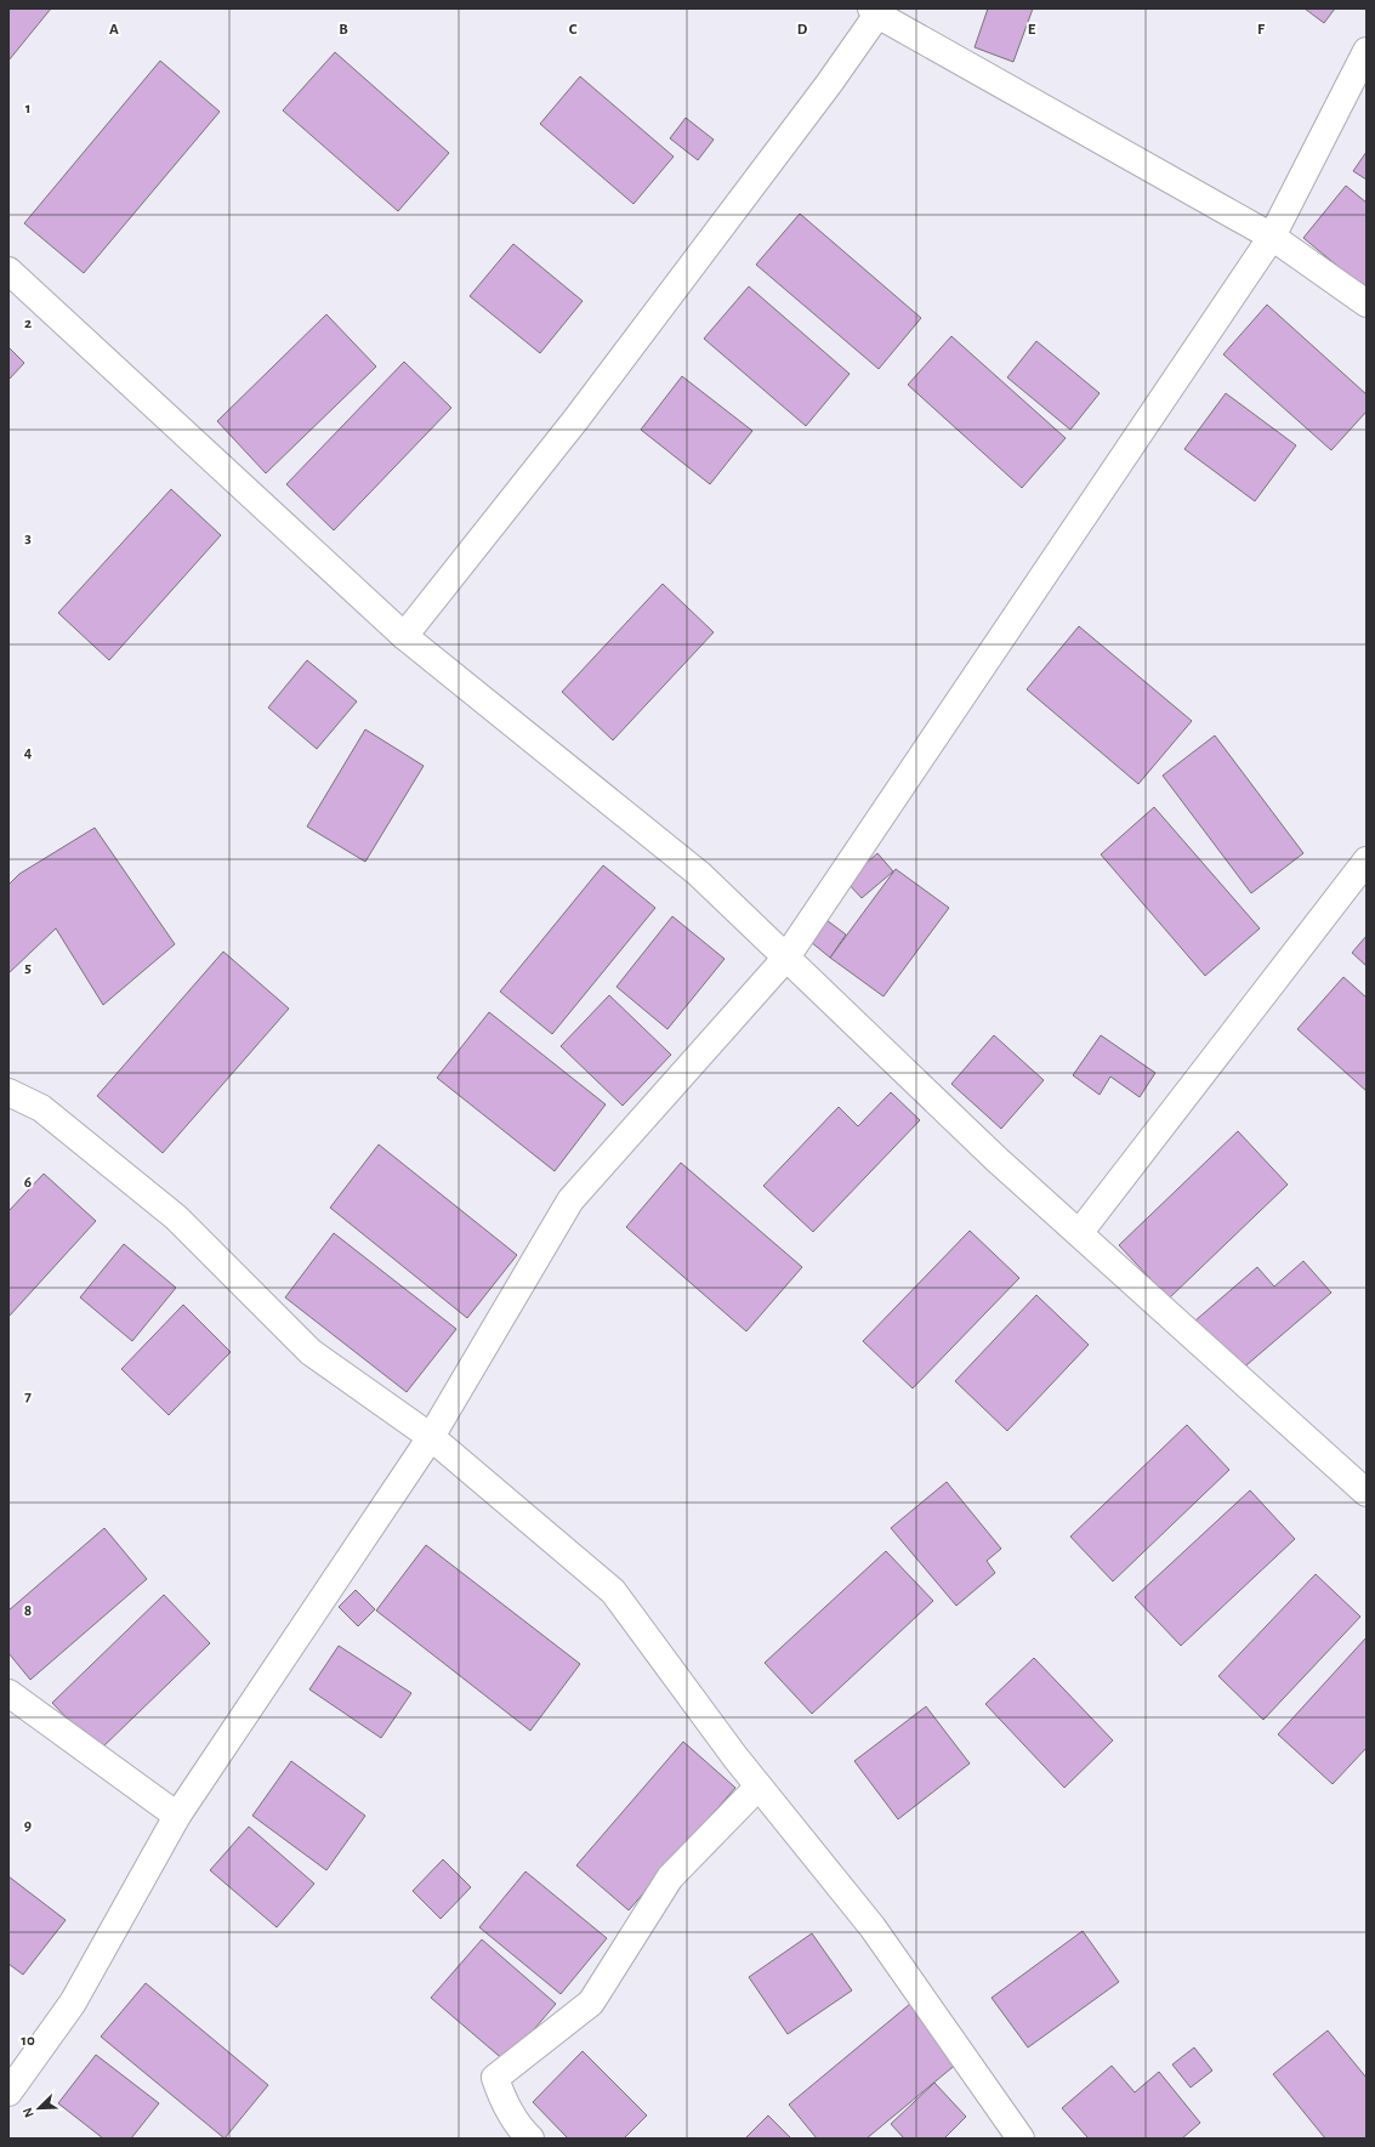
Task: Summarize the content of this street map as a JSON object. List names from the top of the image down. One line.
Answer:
{"north":"bottom left","grid":{"columns":["A","B","C","D","E","F"],"rows":["1","2","3","4","5","6","7","8","9","10"]}}
